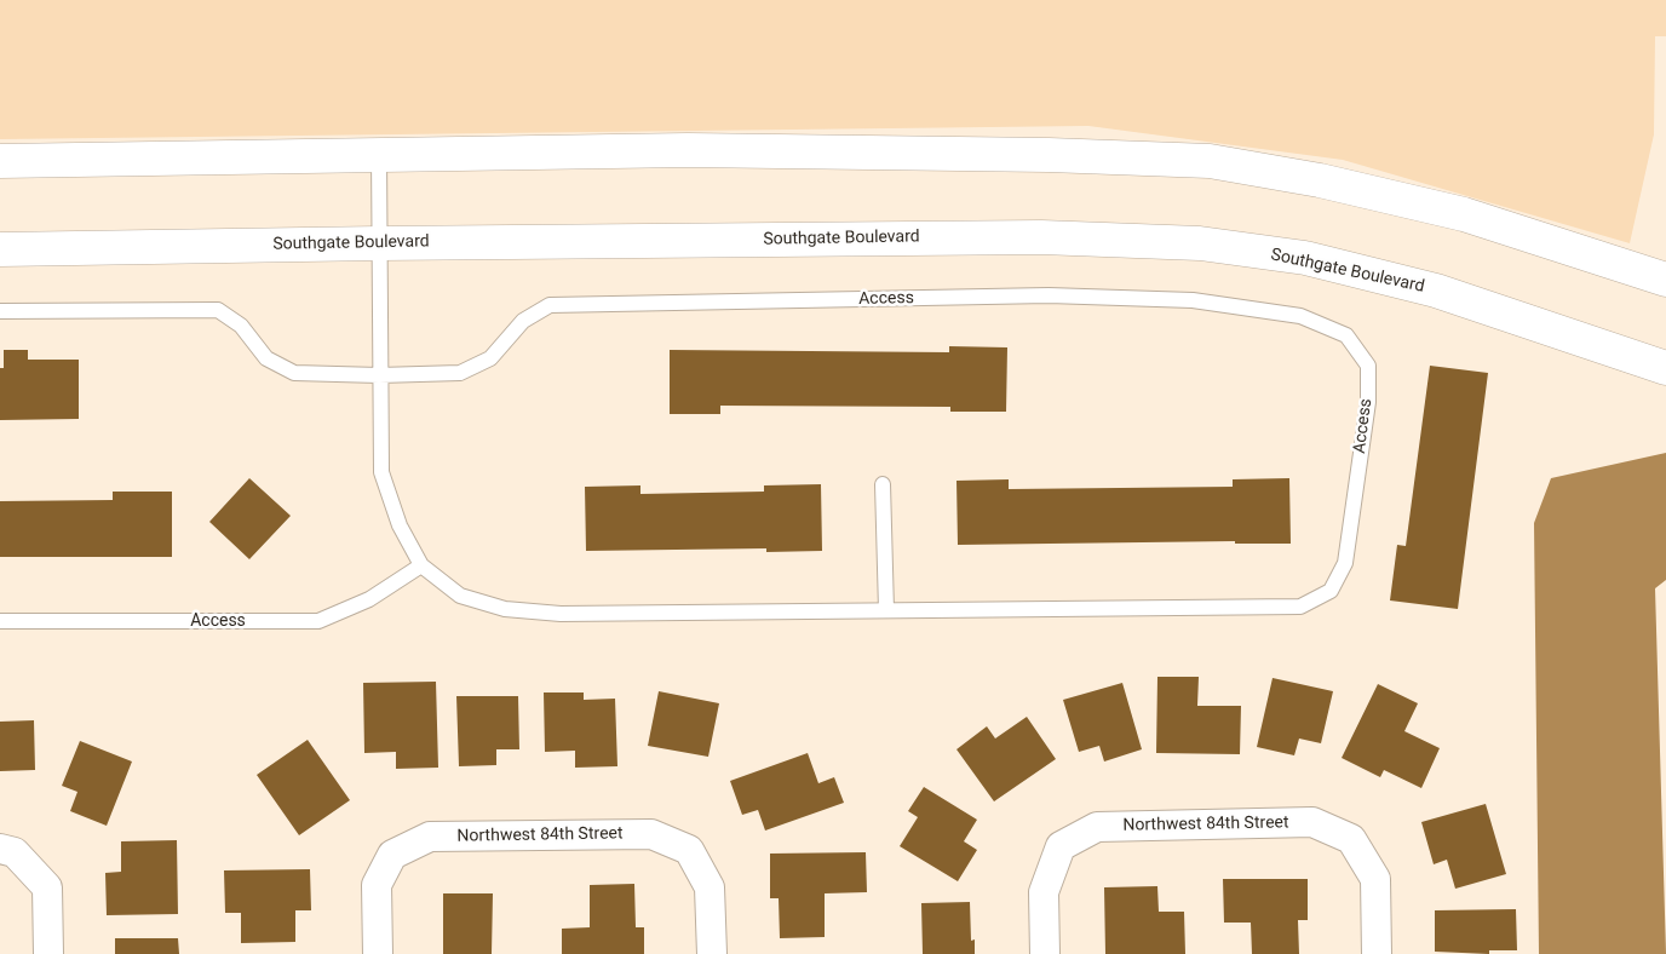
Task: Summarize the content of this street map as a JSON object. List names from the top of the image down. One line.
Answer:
{"streets":{"main road":["Southgate Boulevard"],"street":["Northwest 84th Street"],"lane":["Access"]},"crossings":[["Southgate Boulevard","Access"]]}
